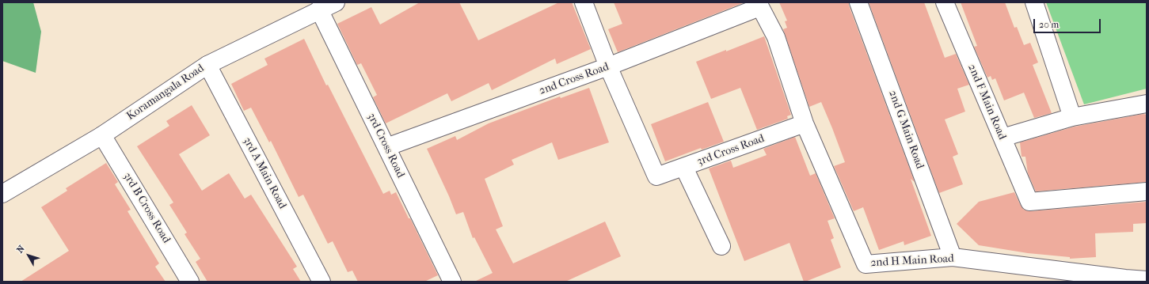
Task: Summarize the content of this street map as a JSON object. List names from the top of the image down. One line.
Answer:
{"streets":{"street":["2nd Cross Road","Koramangala Road","2nd F Main Road","2nd G Main Road","3rd Cross Road","3rd A Main Road","3rd B Cross Road","2nd H Main Road"]},"crossings":[["2nd Cross Road","3rd Cross Road"],["2nd Cross Road","2nd H Main Road"],["Koramangala Road","3rd Cross Road"],["Koramangala Road","3rd A Main Road"],["Koramangala Road","3rd B Cross Road"],["2nd G Main Road","2nd H Main Road"],["3rd Cross Road","2nd H Main Road"]],"scale_bar":"20 m","north":"top left"}
